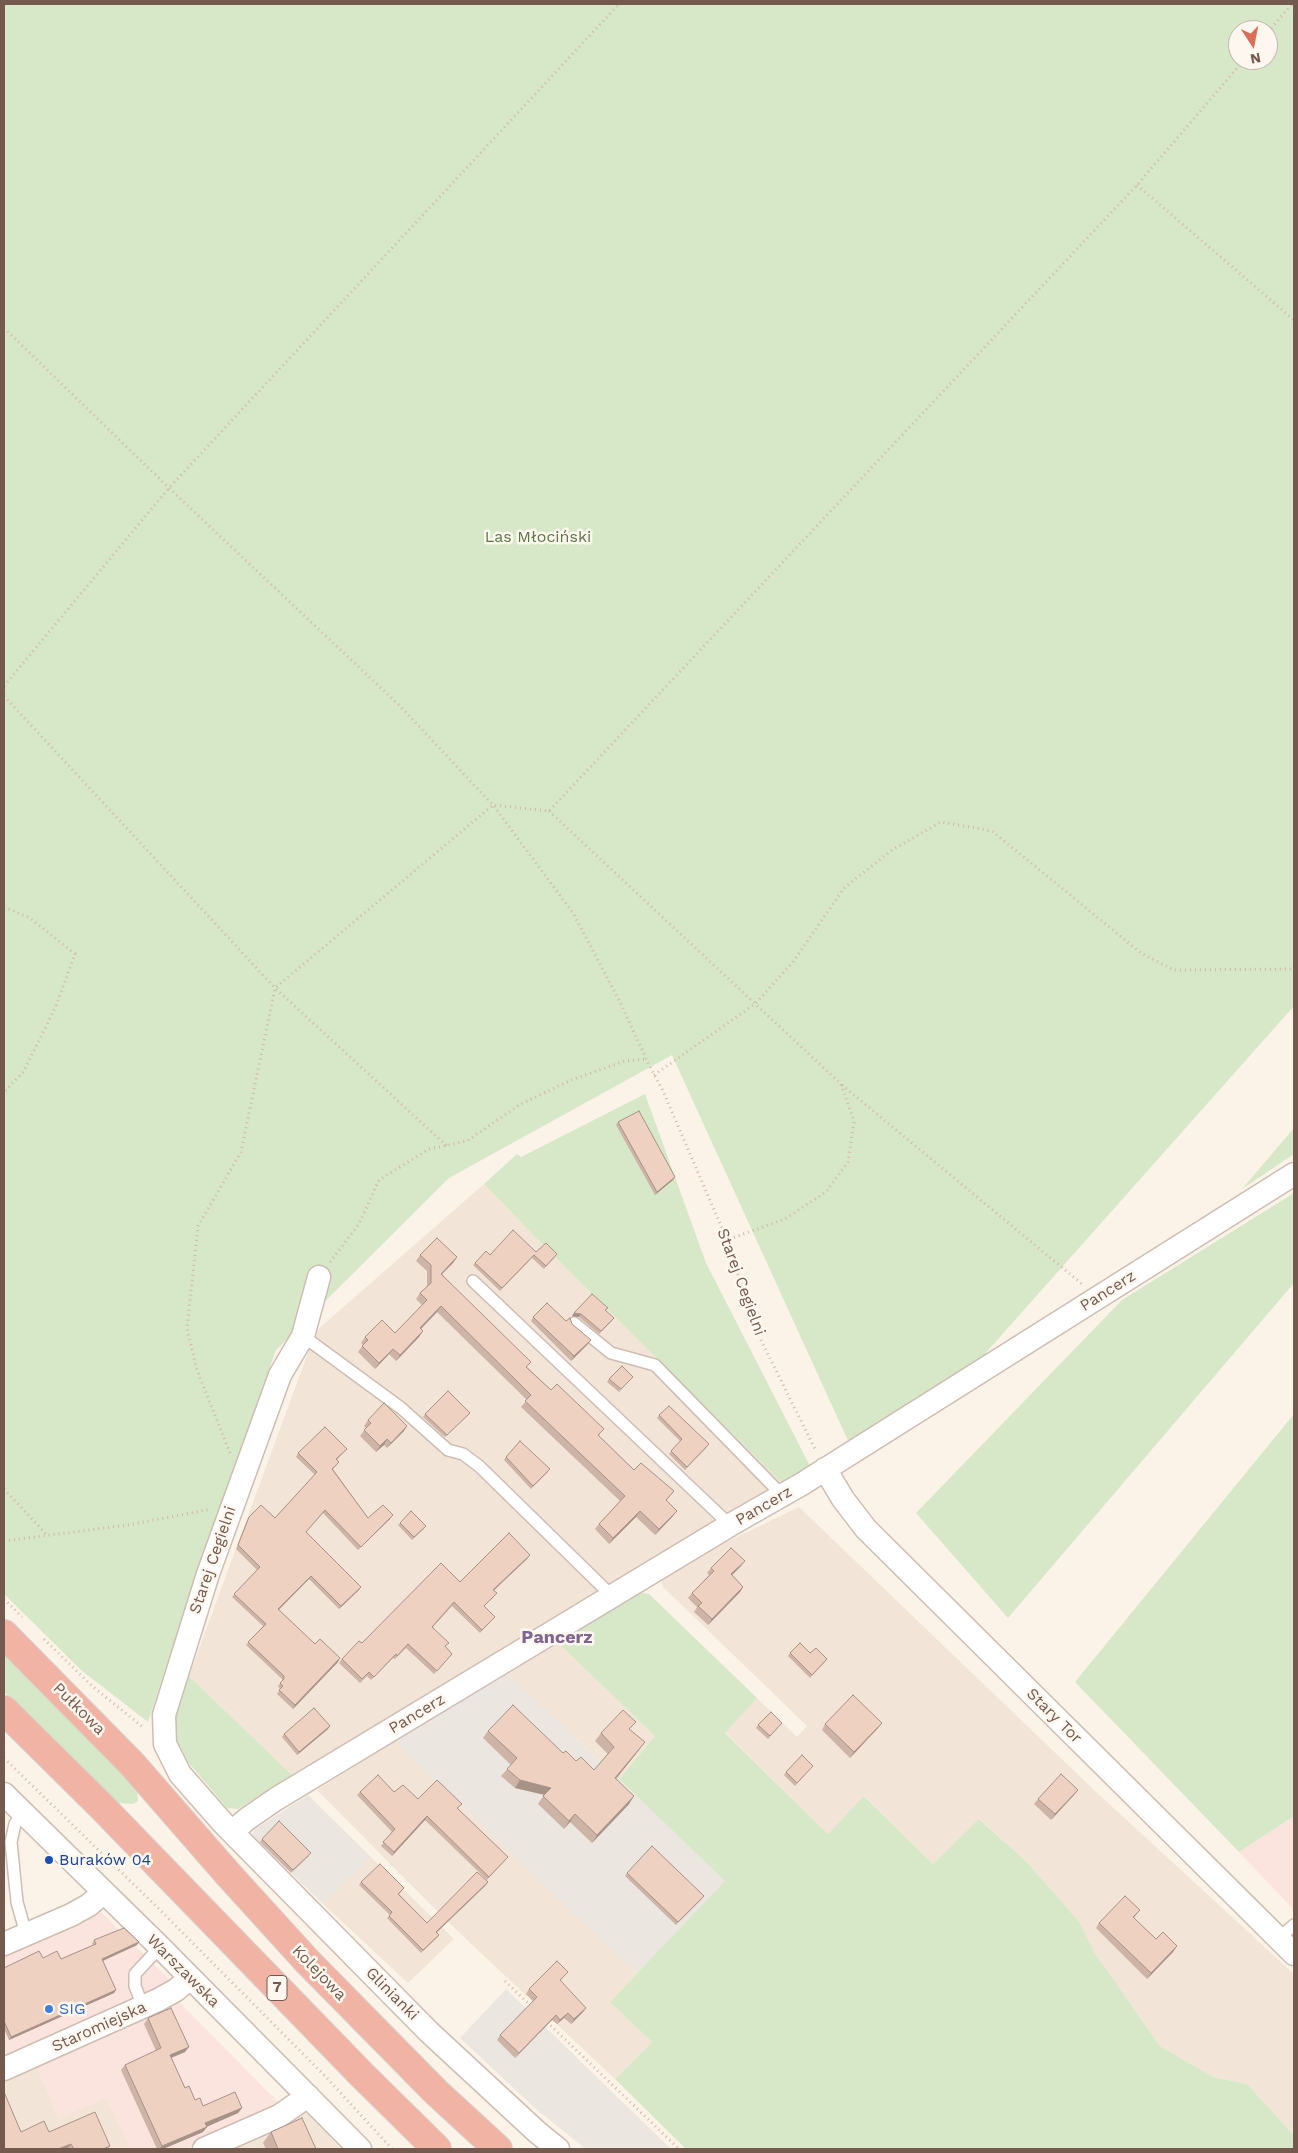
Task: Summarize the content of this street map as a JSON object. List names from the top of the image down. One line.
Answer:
{"streets":{"highway":["Pułkowa","Kolejowa","7"],"street":["Starej Cegielni","Pancerz","Stary Tor","Warszawska","Glinianki","Staromiejska"]},"crossings":[["Starej Cegielni","Pancerz"],["Starej Cegielni","Stary Tor"],["Starej Cegielni","Glinianki"],["Pancerz","Stary Tor"],["Pancerz","Glinianki"],["Pułkowa","Kolejowa"],["Warszawska","Staromiejska"]],"districts":["Pancerz"],"parks":["Las Młociński"],"places":["Buraków 04","SIG"],"north":"bottom"}
